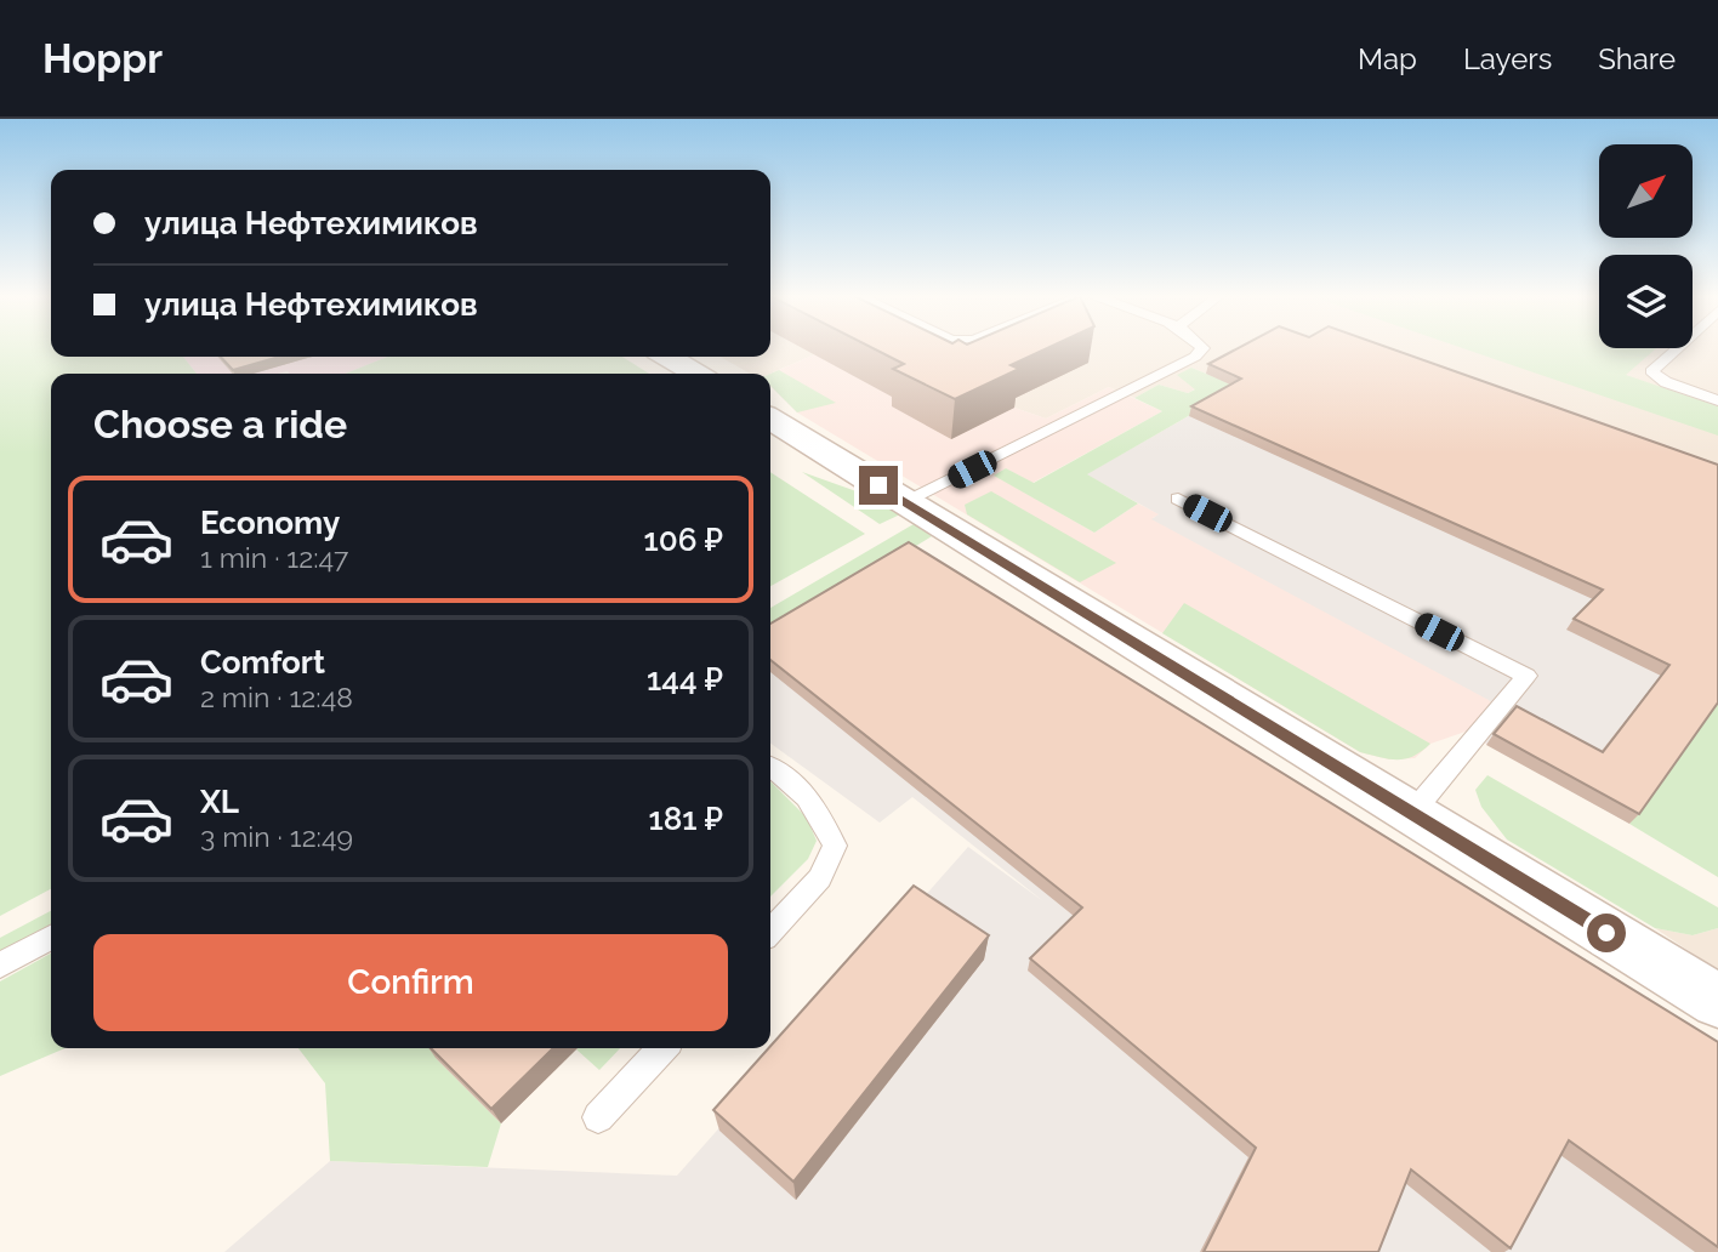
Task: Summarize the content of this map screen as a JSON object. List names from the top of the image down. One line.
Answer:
{"north":"top right","page":{"header":"Hoppr","nav":["Map","Layers","Share"],"banner":["улица Нефтехимиков","улица Нефтехимиков"],"heading":"Choose a ride","list":[{"name":"Economy","note":"1 min · 12:47","value":"106 ₽"},{"name":"Comfort","note":"2 min · 12:48","value":"144 ₽"},{"name":"XL","note":"3 min · 12:49","value":"181 ₽"}],"buttons":"Confirm"}}
